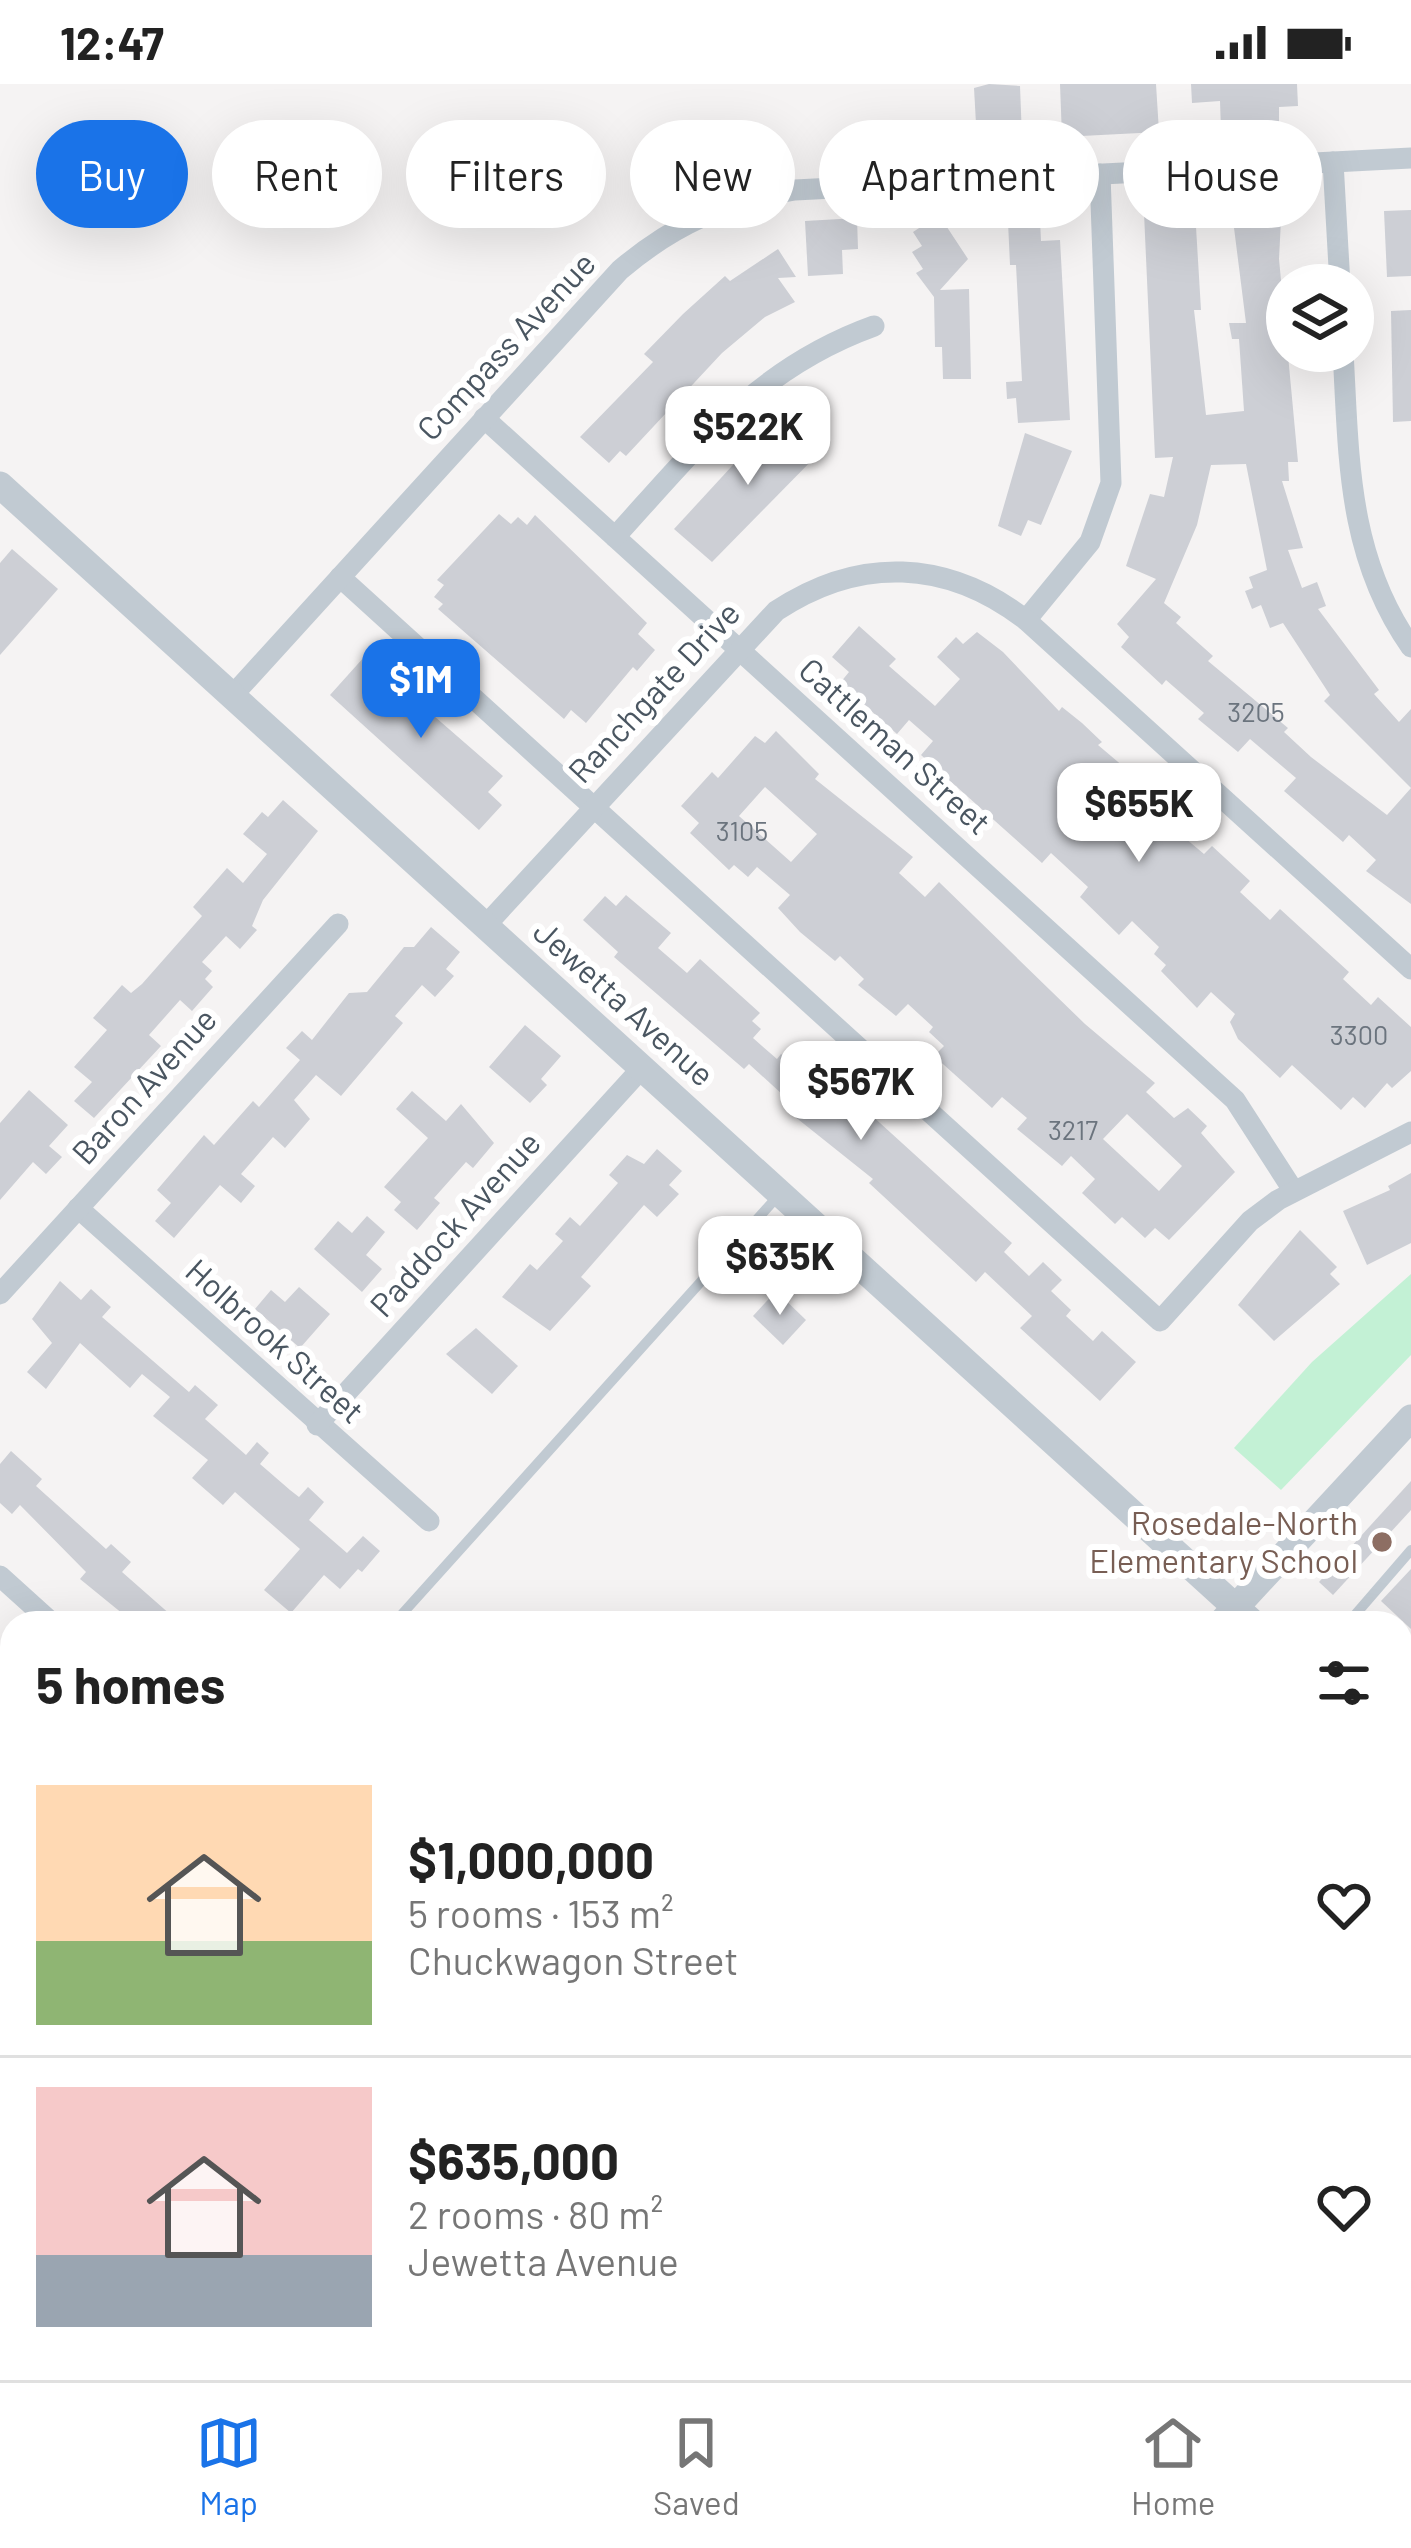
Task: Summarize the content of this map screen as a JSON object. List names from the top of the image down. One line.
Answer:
{"streets":{"street":["Compass Avenue","Ranchgate Drive","Cattleman Street","Jewetta Avenue","Baron Avenue","Paddock Avenue","Holbrook Street"]},"crossings":[["Compass Avenue","Cattleman Street"],["Compass Avenue","Jewetta Avenue"],["Ranchgate Drive","Cattleman Street"],["Ranchgate Drive","Jewetta Avenue"],["Jewetta Avenue","Paddock Avenue"],["Baron Avenue","Holbrook Street"],["Paddock Avenue","Holbrook Street"]],"places":["Rosedale-North Elementary School"],"house_numbers":["3205","3105","3300","3217"],"page":{"status":"12:47","chip":["Buy","Rent","Filters","New","Apartment","House"],"price":["$522K","$1M","$655K","$567K","$635K"],"heading":"5 homes","list":[{"name":"$1,000,000","note":"5 rooms · 153 m² · Chuckwagon Street"},{"name":"$635,000","note":"2 rooms · 80 m² · Jewetta Avenue"}],"tabs":["Map","Saved","Home"]}}
